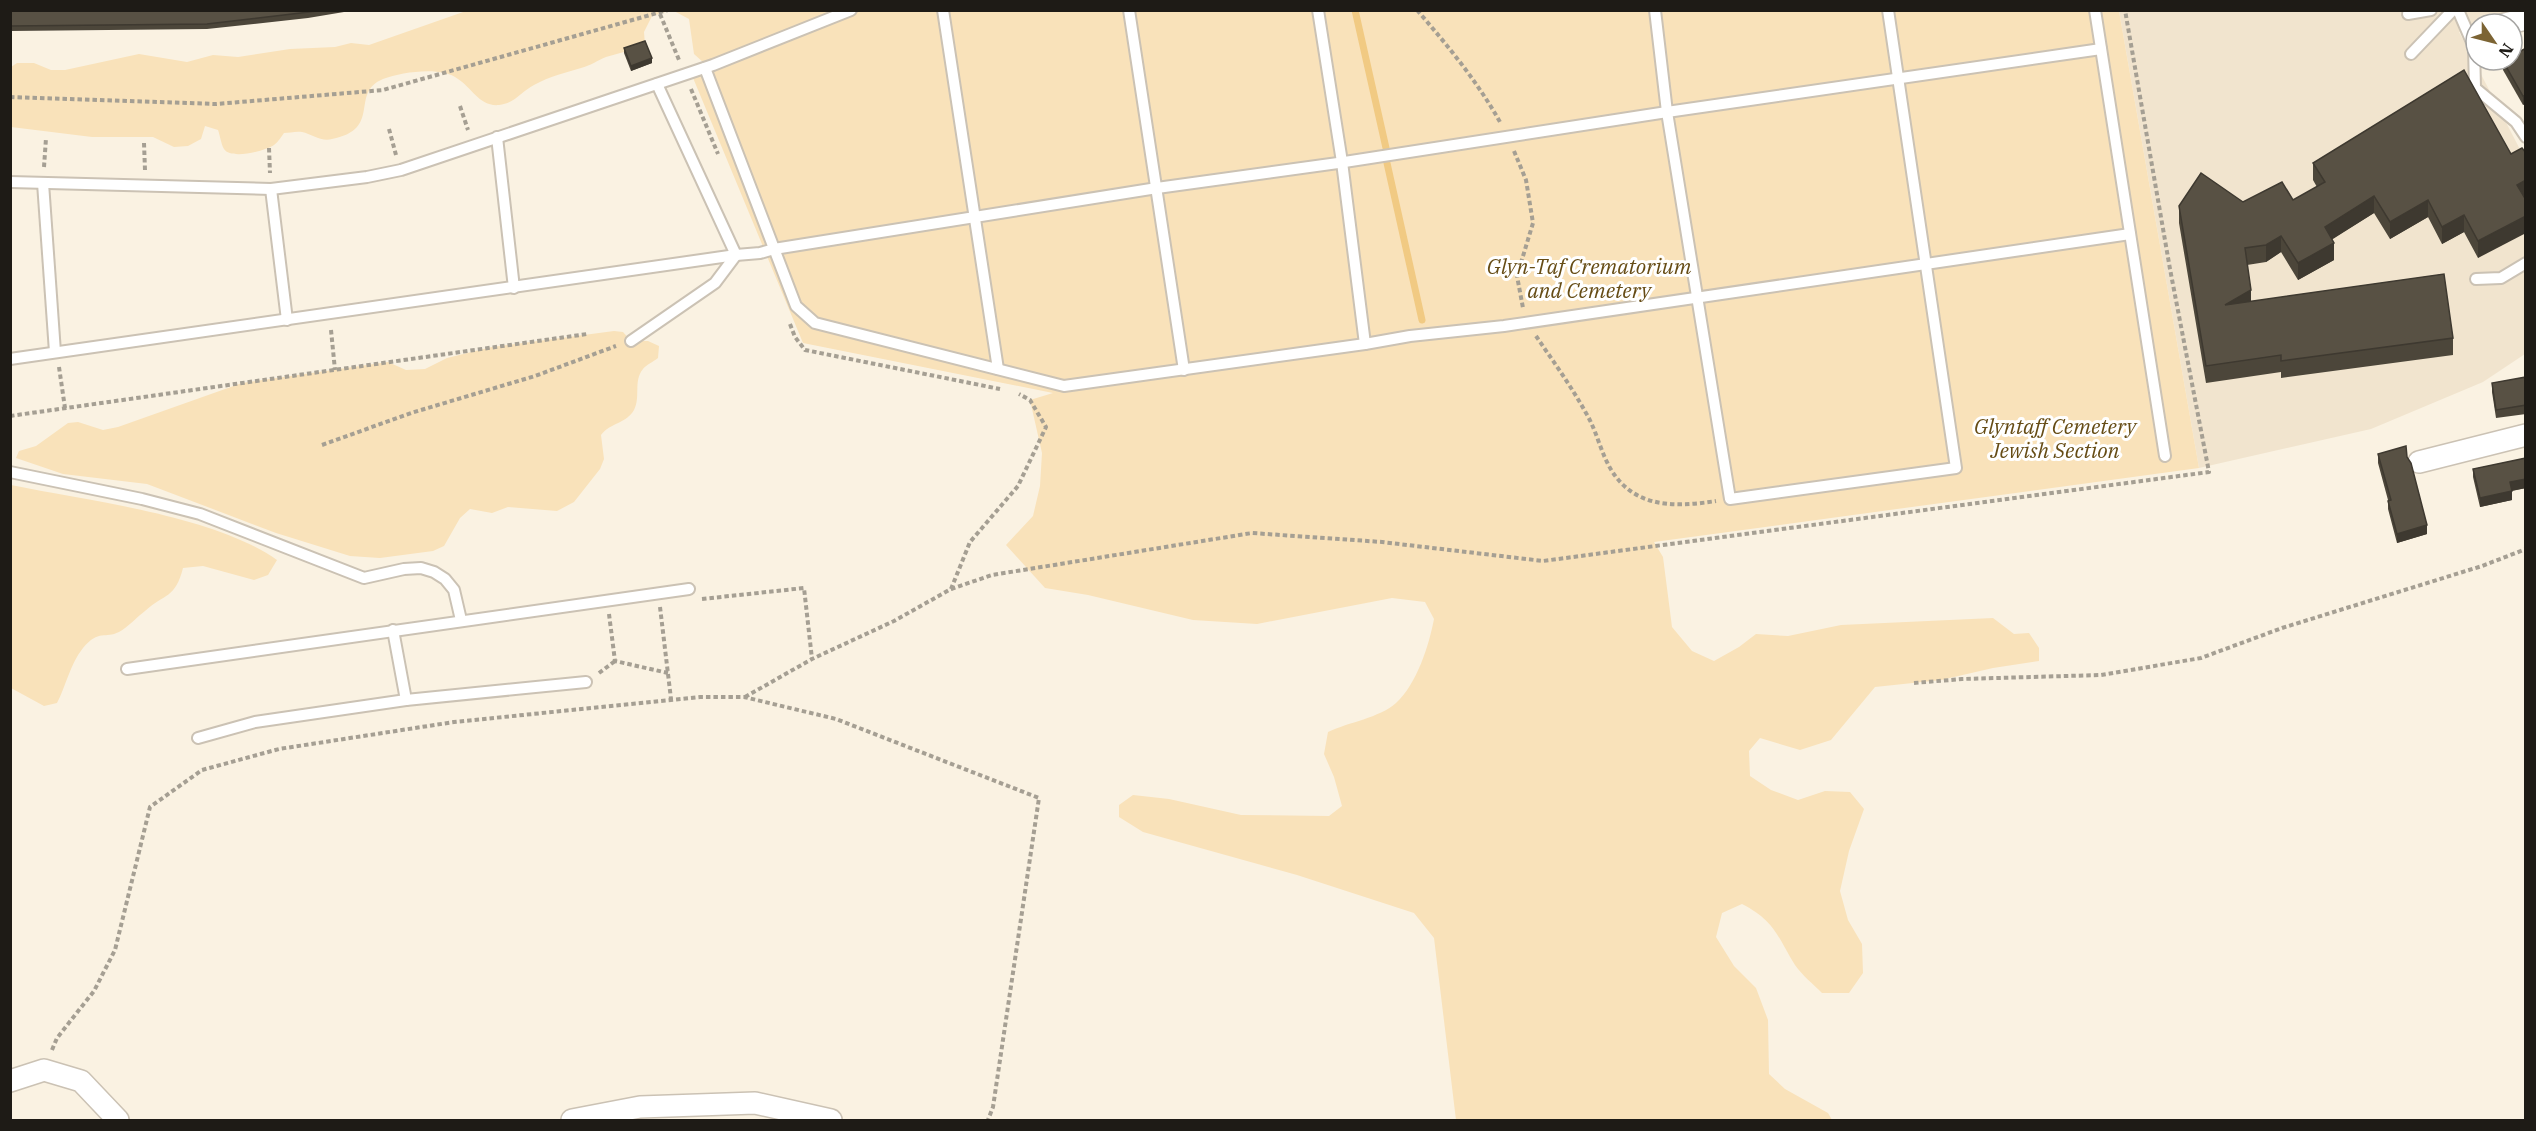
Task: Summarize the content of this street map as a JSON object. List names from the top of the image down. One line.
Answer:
{"parks":["Glyn-Taf Crematorium and Cemetery","Glyntaff Cemetery Jewish Section"],"north":"bottom right"}
